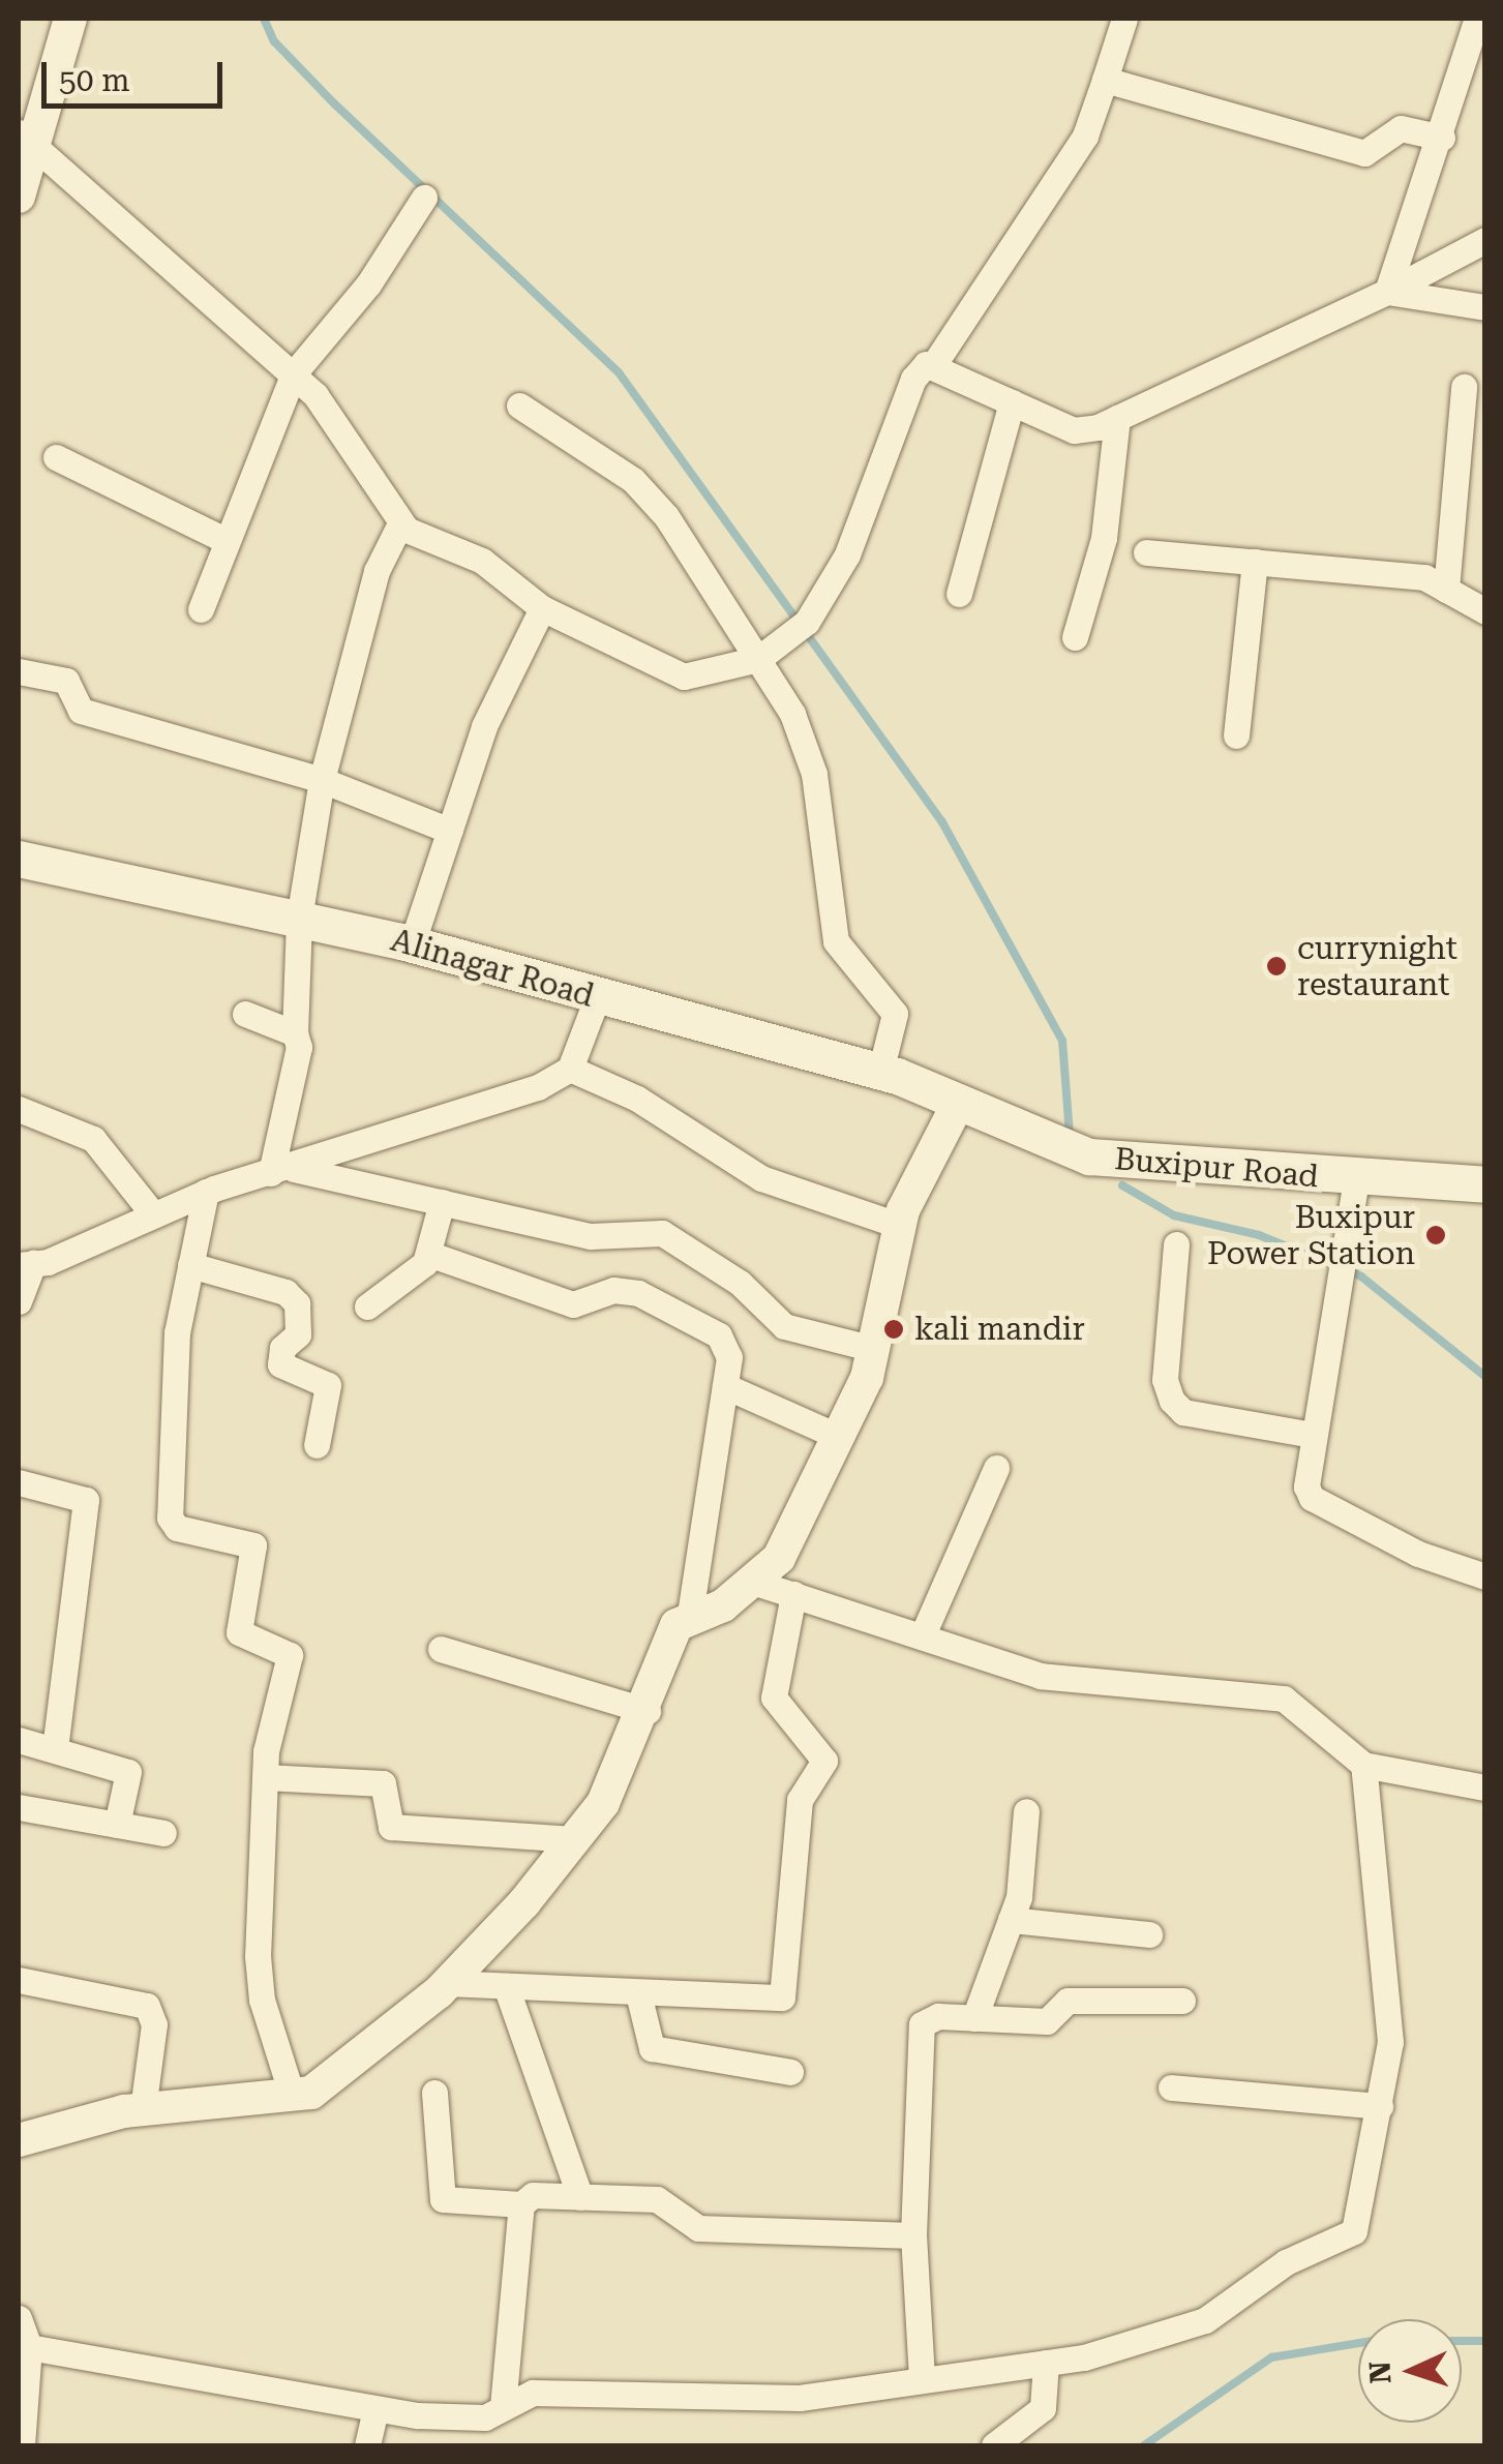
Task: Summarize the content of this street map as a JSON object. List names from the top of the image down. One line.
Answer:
{"streets":{"main road":["Alinagar Road","Buxipur Road"]},"crossings":[["Alinagar Road","Buxipur Road"]],"places":["currynight restaurant","Buxipur Power Station","kali mandir"],"scale_bar":"50 m","north":"left"}
